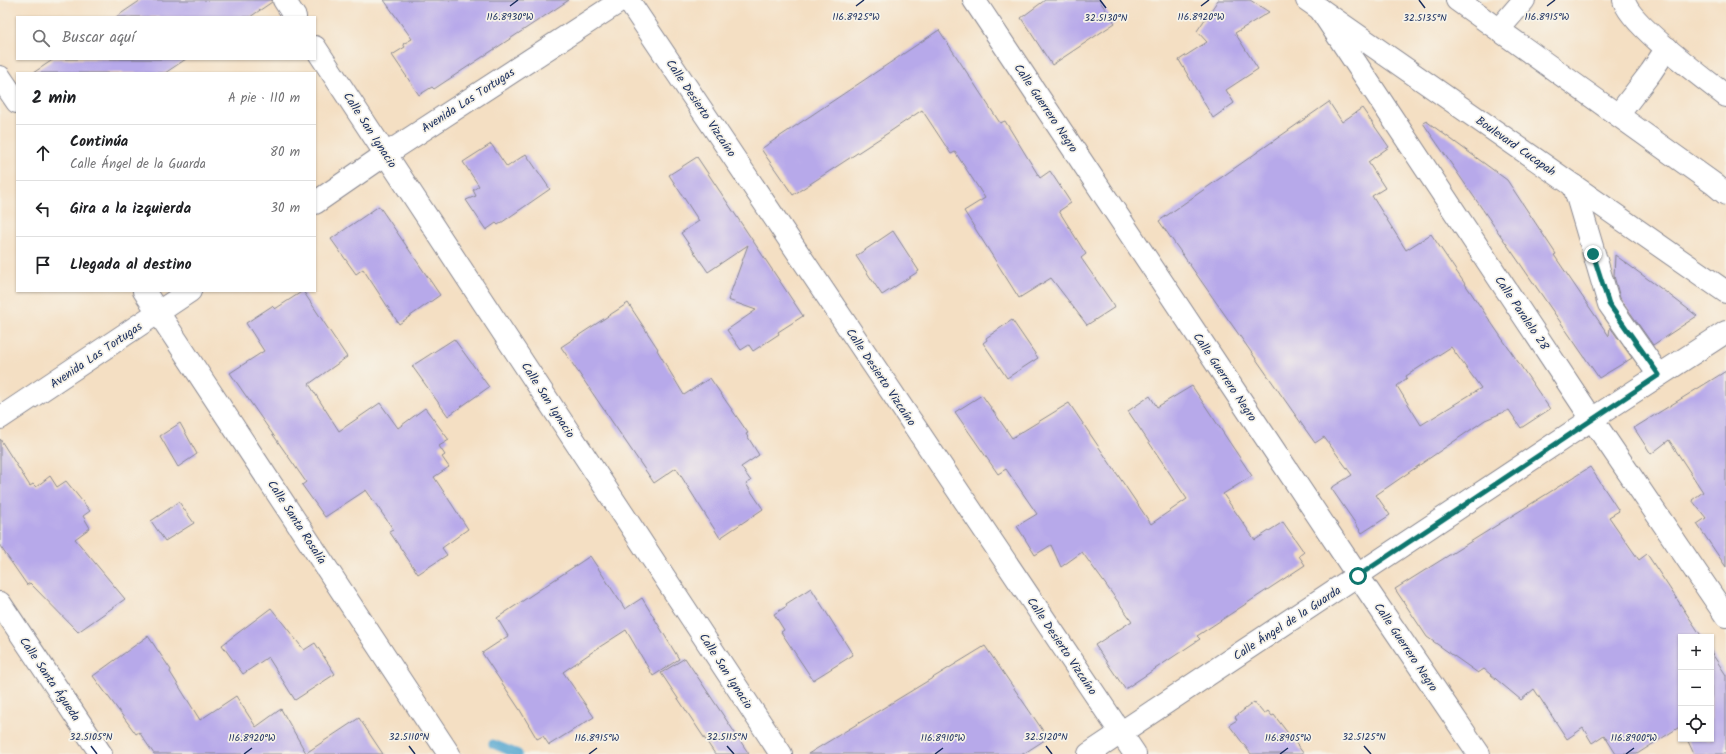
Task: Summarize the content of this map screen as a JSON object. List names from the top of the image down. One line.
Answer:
{"streets":{"street":["Avenida Las Tortugas","Calle Desierto Vizcaíno","Calle Guerrero Negro","Calle San Ignacio","Boulevard Cucapah","Calle Paralelo 28","Calle Santa Rosalía","Calle Ángel de la Guarda","Calle Santa Águeda"]},"crossings":[["Avenida Las Tortugas","Calle San Ignacio"],["Avenida Las Tortugas","Calle Santa Rosalía"],["Calle Desierto Vizcaíno","Calle Ángel de la Guarda"],["Calle Guerrero Negro","Calle Ángel de la Guarda"],["Boulevard Cucapah","Calle Paralelo 28"],["Calle Paralelo 28","Calle Ángel de la Guarda"]],"page":{"search":"Buscar aquí","heading":["2 min","A pie · 110 m"],"list":[["Continúa","Calle Ángel de la Guarda","80 m"],["Gira a la izquierda","30 m"],"Llegada al destino"],"map_buttons":["+","−"]},"coordinates":["116.8930°W","116.8925°W","116.8920°W","116.8915°W","32.5130°N","32.5135°N","32.5105°N","32.5110°N","32.5115°N","32.5120°N","32.5125°N","116.8910°W","116.8905°W","116.8900°W"]}
